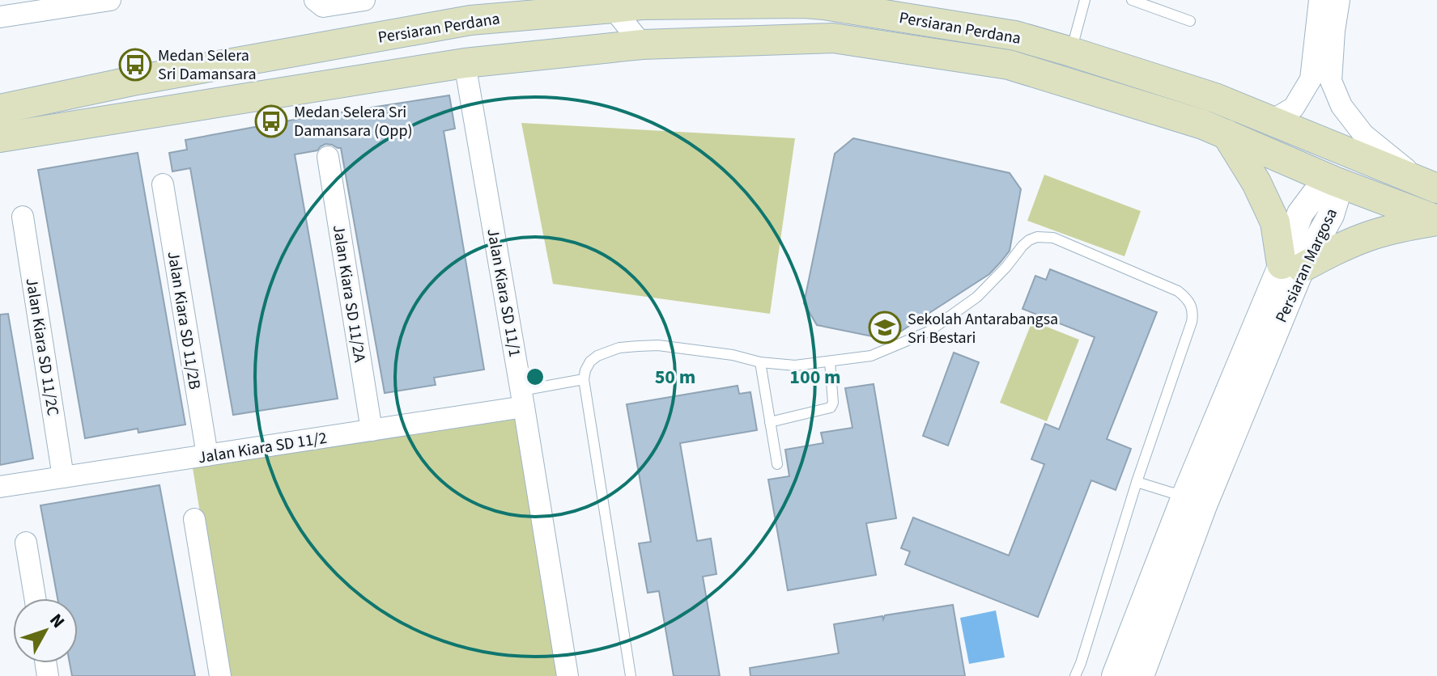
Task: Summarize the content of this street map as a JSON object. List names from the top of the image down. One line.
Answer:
{"streets":{"main road":["Persiaran Perdana"],"street":["Persiaran Margosa","Jalan Kiara SD 11/1","Jalan Kiara SD 11/2A","Jalan Kiara SD 11/2B","Jalan Kiara SD 11/2C","Jalan Kiara SD 11/2"]},"crossings":[["Persiaran Perdana","Persiaran Margosa"],["Persiaran Perdana","Jalan Kiara SD 11/1"],["Jalan Kiara SD 11/1","Jalan Kiara SD 11/2"],["Jalan Kiara SD 11/2A","Jalan Kiara SD 11/2"],["Jalan Kiara SD 11/2B","Jalan Kiara SD 11/2"],["Jalan Kiara SD 11/2C","Jalan Kiara SD 11/2"]],"places":{"bus stop":["Medan Selera Sri Damansara","Medan Selera Sri Damansara (Opp)"],"school or university":["Sekolah Antarabangsa Sri Bestari"]},"north":"top right","rings":["50 m","100 m"]}
